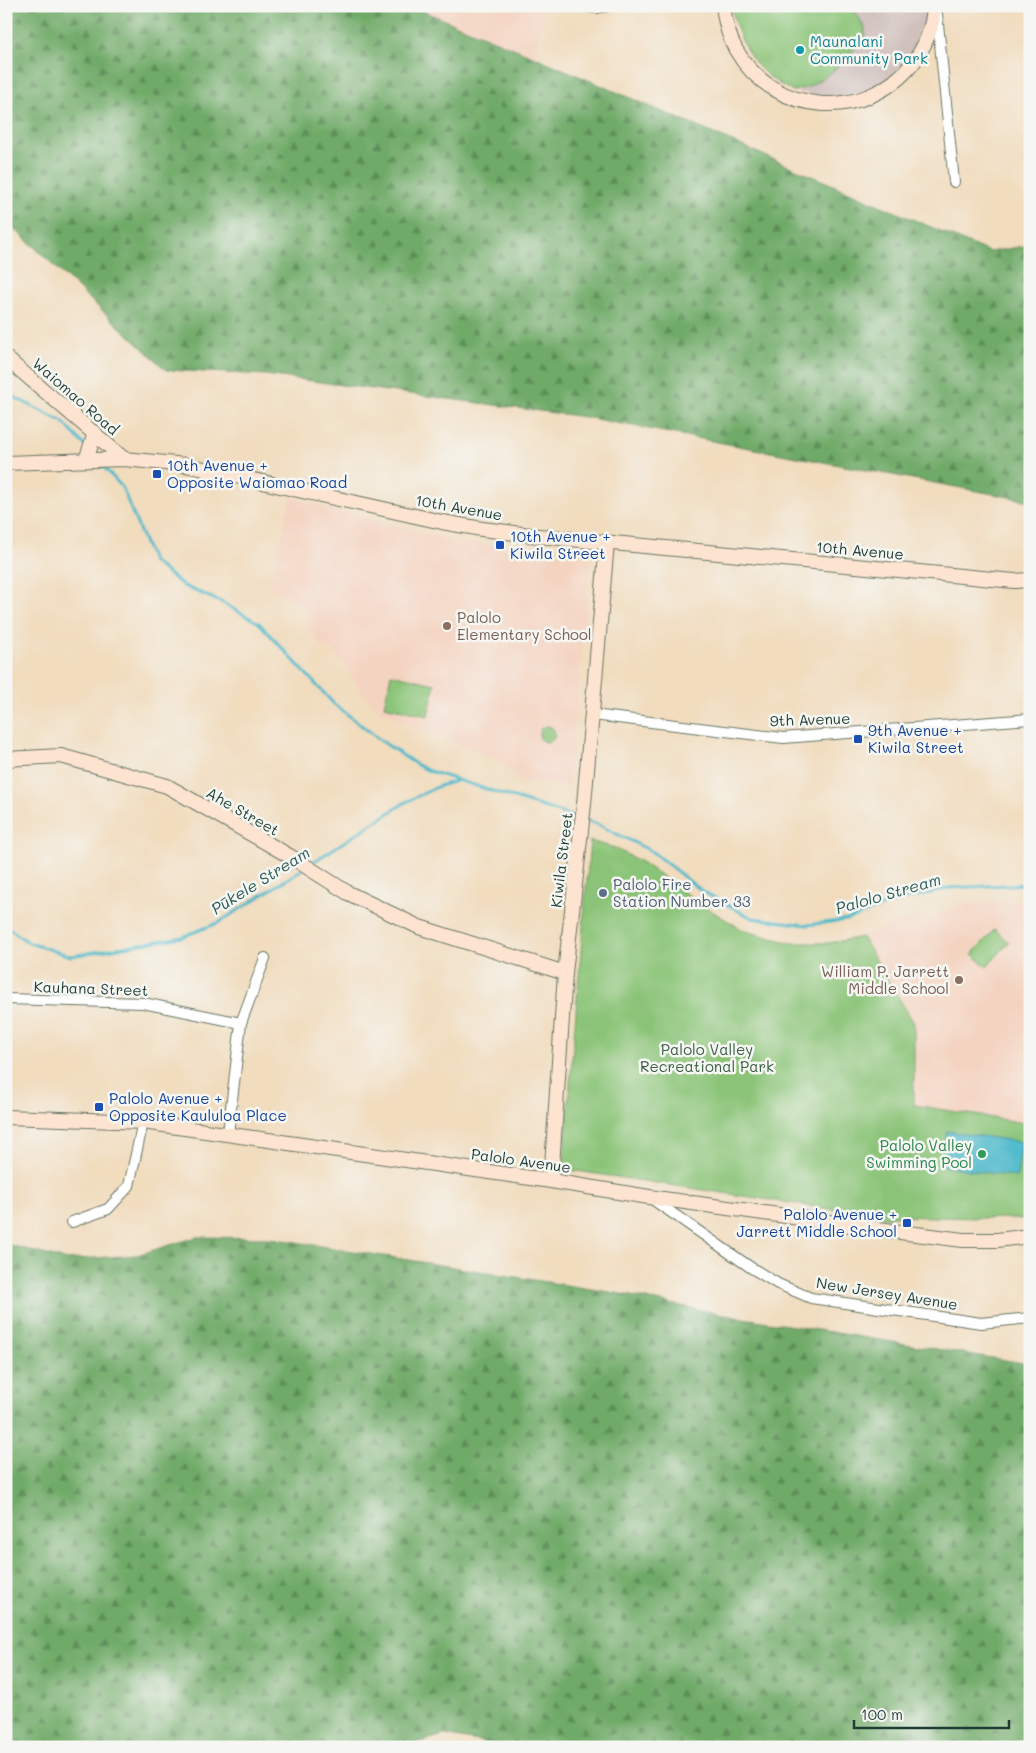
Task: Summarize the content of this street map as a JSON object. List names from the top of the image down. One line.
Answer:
{"streets":{"street":["Waiomao Road","10th Avenue","9th Avenue","Ahe Street","Kiwila Street","Kauhana Street","Palolo Avenue","New Jersey Avenue"]},"crossings":[["Waiomao Road","10th Avenue"],["10th Avenue","Kiwila Street"],["9th Avenue","Kiwila Street"],["Ahe Street","Kiwila Street"],["Kiwila Street","Palolo Avenue"],["Palolo Avenue","New Jersey Avenue"]],"water":["Pūkele Stream","Palolo Stream"],"parks":["Palolo Valley Recreational Park"],"places":{"other":["Maunalani Community Park","Palolo Elementary School","Palolo Fire Station Number 33","William P. Jarrett Middle School","Palolo Valley Swimming Pool"],"transit":["10th Avenue + Opposite Waiomao Road","10th Avenue + Kiwila Street","9th Avenue + Kiwila Street","Palolo Avenue + Opposite Kaululoa Place","Palolo Avenue + Jarrett Middle School"]},"scale_bar":"100 m"}
